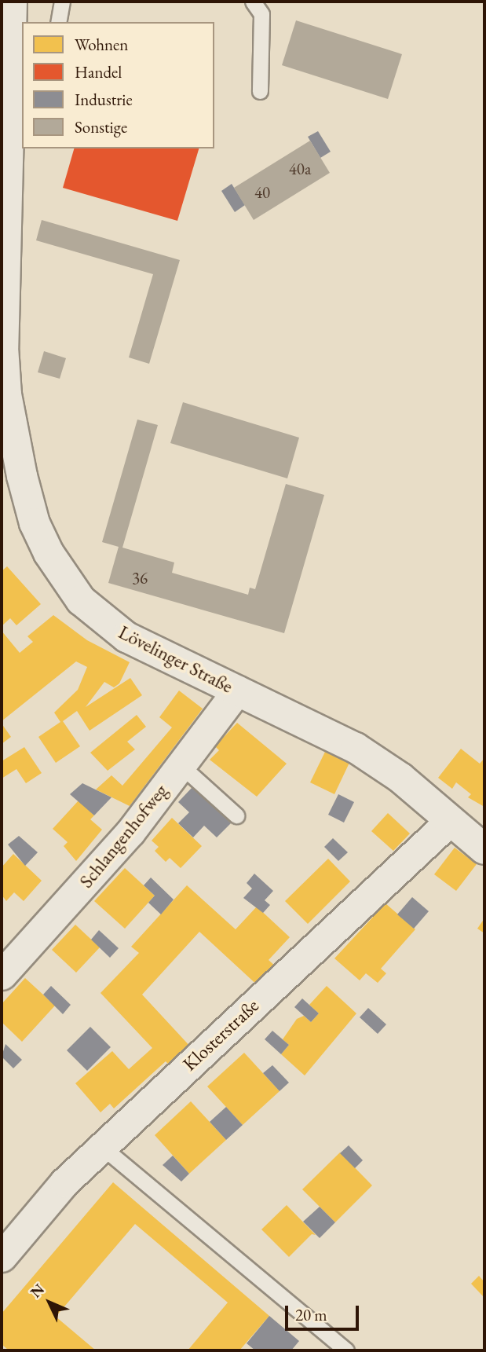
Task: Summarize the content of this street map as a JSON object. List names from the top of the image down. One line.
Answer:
{"streets":{"street":["Lövelinger Straße","Schlangenhofweg","Klosterstraße"]},"crossings":[["Lövelinger Straße","Schlangenhofweg"],["Lövelinger Straße","Klosterstraße"]],"house_numbers":["40a","40","36"],"legend":["Wohnen","Handel","Industrie","Sonstige"],"scale_bar":"20 m","north":"top left"}
